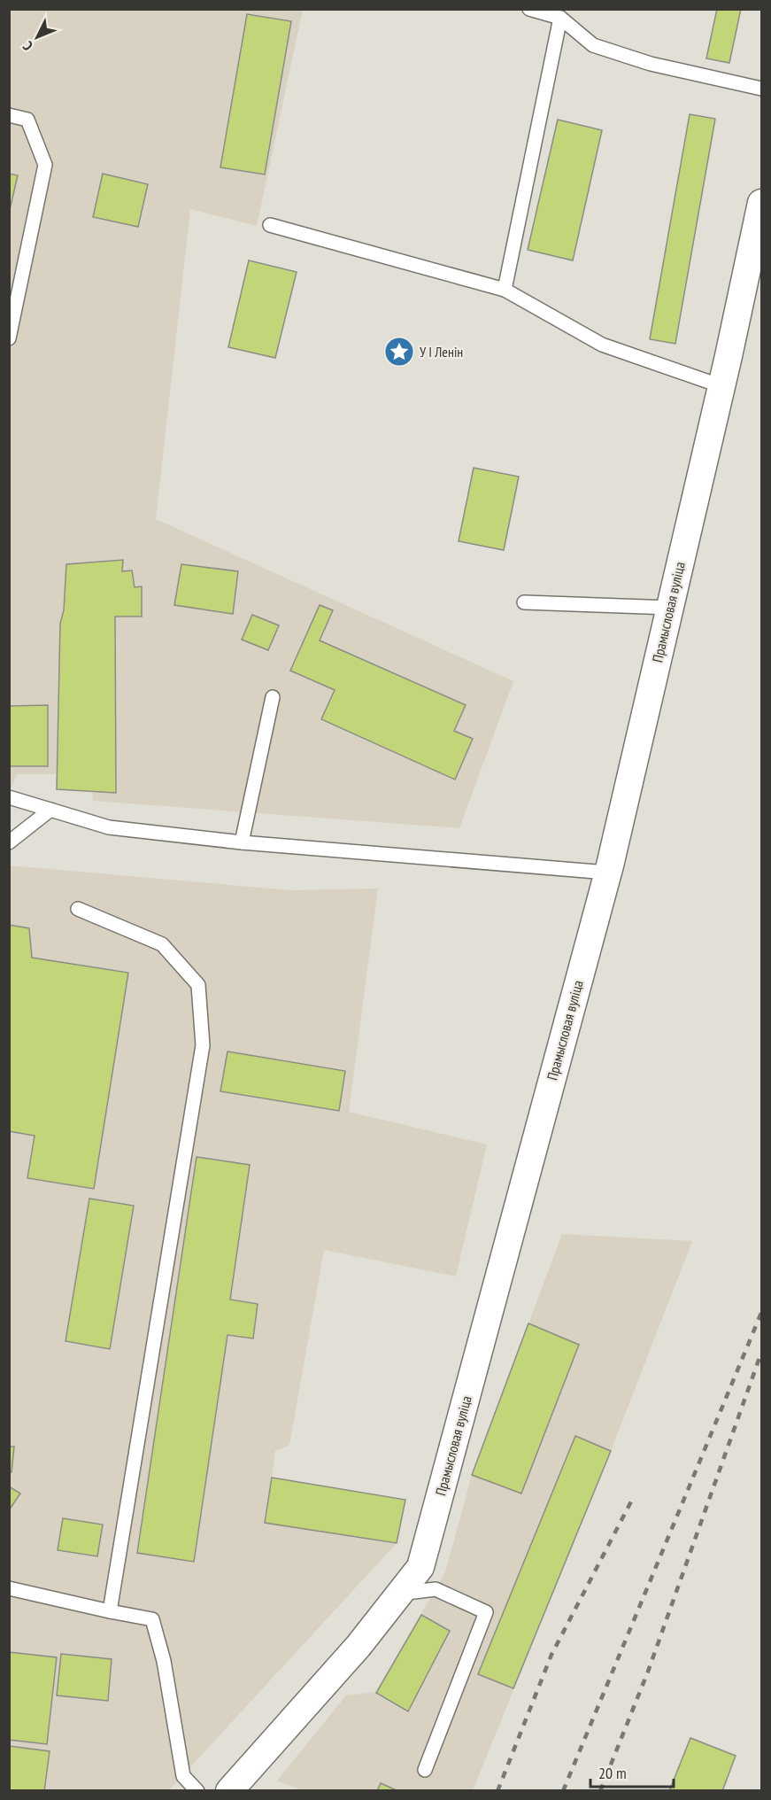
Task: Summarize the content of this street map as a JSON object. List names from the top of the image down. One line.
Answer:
{"streets":{"street":["Прамысловая вуліца"]},"places":{"place":["У І Ленін"]},"scale_bar":"20 m","north":"bottom left"}
